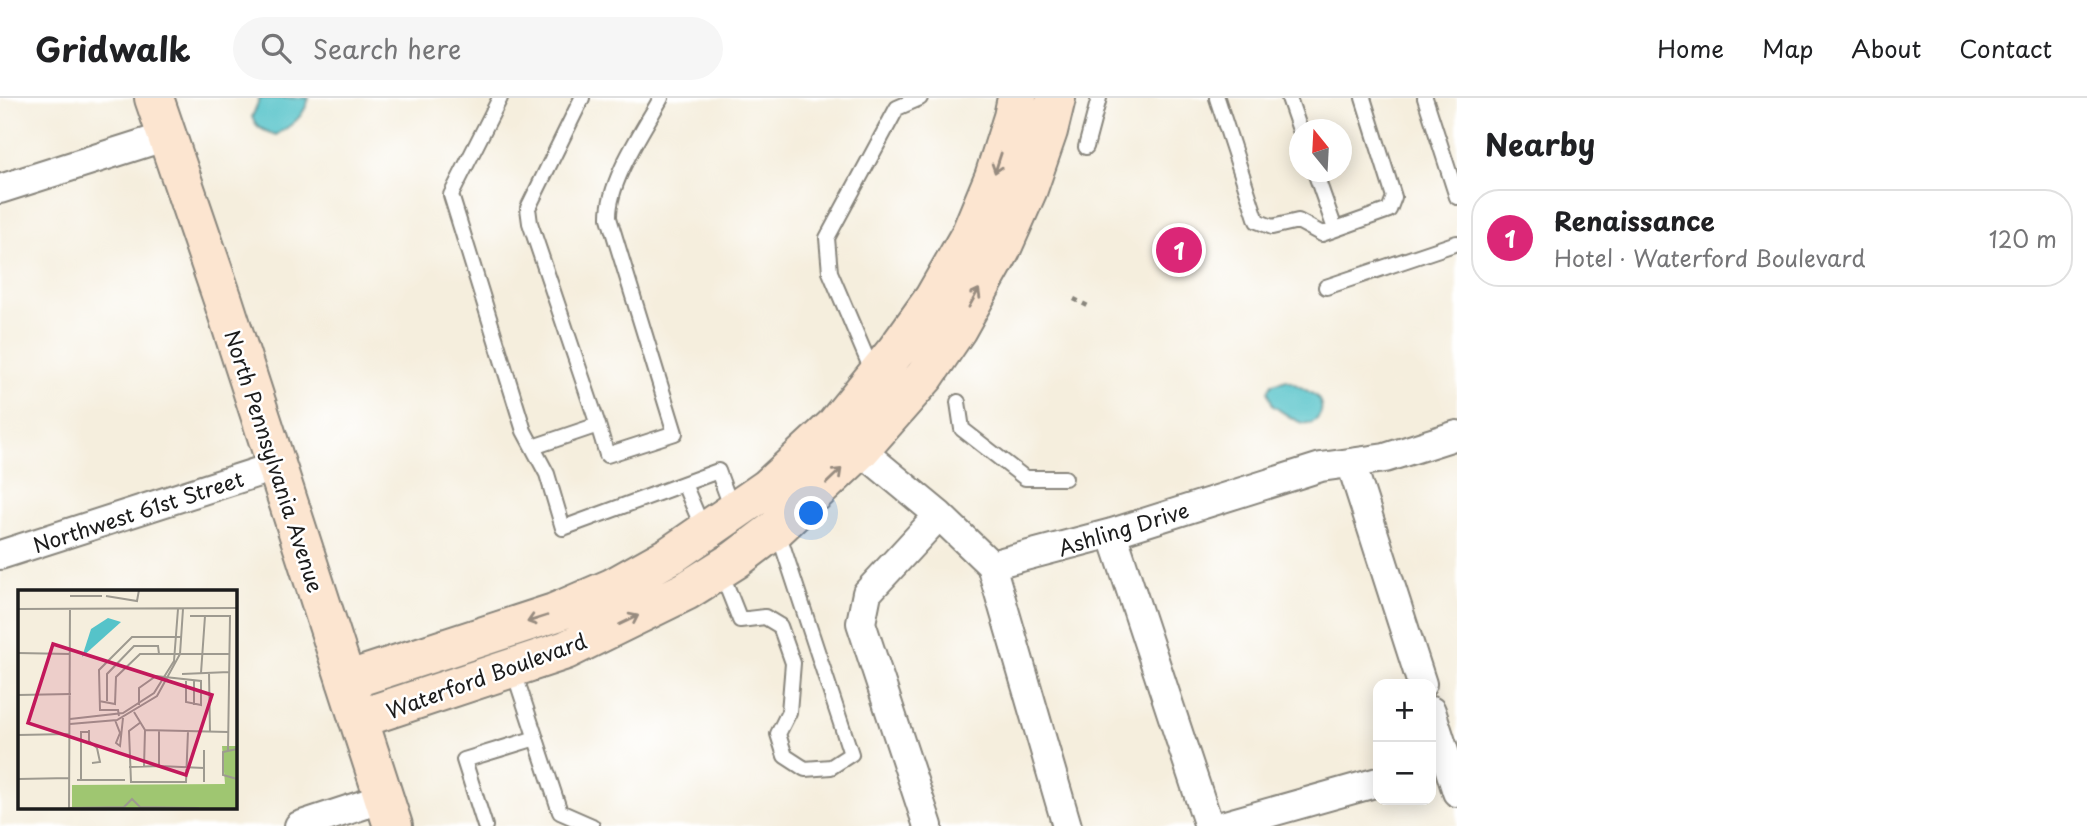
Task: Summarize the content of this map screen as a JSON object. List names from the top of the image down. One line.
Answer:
{"streets":{"street":["North Pennsylvania Avenue","Northwest 61st Street","Ashling Drive","Waterford Boulevard"]},"crossings":[["North Pennsylvania Avenue","Northwest 61st Street"],["North Pennsylvania Avenue","Waterford Boulevard"]],"north":"top","page":{"header":"Gridwalk","search":"Search here","nav":["Home","Map","About","Contact"],"heading":"Nearby","list":[{"mark":"1","name":"Renaissance","note":"Hotel · Waterford Boulevard","value":"120 m"}],"pins":"1","map_buttons":["+","−"]}}
